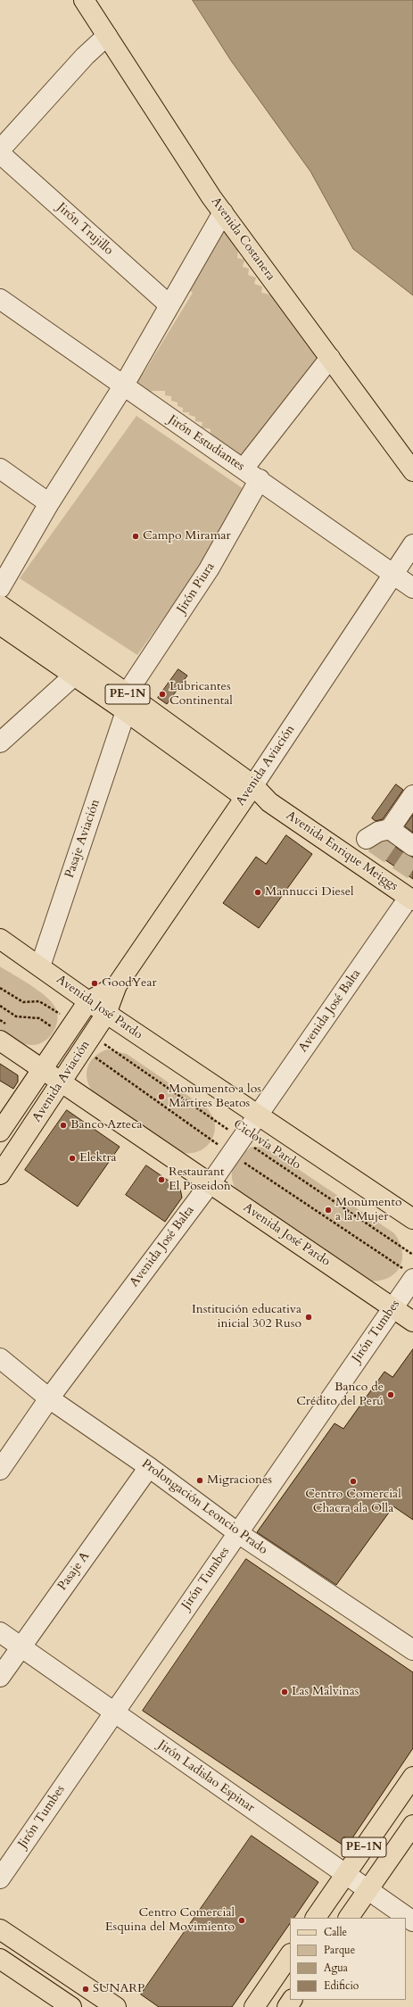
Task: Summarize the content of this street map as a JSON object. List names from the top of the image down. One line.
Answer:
{"streets":{"main road":["Avenida Costanera","PE-1N","Avenida Aviación","Avenida Enrique Meiggs","Avenida José Pardo"],"street":["Jirón Trujillo","Jirón Estudiantes","Jirón Piura","Pasaje Aviación","Avenida José Balta","Jirón Tumbes","Prolongación Leoncio Prado","Pasaje A","Jirón Ladislao Espinar"],"path":["Ciclovía Pardo"]},"crossings":[["Jirón Estudiantes","Jirón Piura"],["Jirón Estudiantes","Avenida Aviación"],["Jirón Piura","Pasaje Aviación"],["Jirón Piura","Avenida Enrique Meiggs"],["PE-1N","Jirón Ladislao Espinar"],["Avenida Aviación","Avenida Enrique Meiggs"],["Avenida Aviación","Avenida José Pardo"],["Avenida Aviación","Ciclovía Pardo"],["Pasaje Aviación","Avenida Enrique Meiggs"],["Pasaje Aviación","Avenida José Pardo"],["Avenida Enrique Meiggs","Avenida José Balta"],["Avenida José Pardo","Avenida José Balta"],["Avenida José Pardo","Jirón Tumbes"],["Avenida José Balta","Ciclovía Pardo"],["Avenida José Balta","Prolongación Leoncio Prado"],["Jirón Tumbes","Prolongación Leoncio Prado"],["Jirón Tumbes","Jirón Ladislao Espinar"],["Prolongación Leoncio Prado","Pasaje A"],["Pasaje A","Jirón Ladislao Espinar"]],"places":["Campo Miramar","Lubricantes Continental","Mannucci Diesel","GoodYear","Monumento a los Mártires Beatos","Banco Azteca","Elektra","Restaurant El Poseidon","Monumento a la Mujer","Institución educativa inicial 302 Ruso","Banco de Crédito del Perú","Migraciones","Centro Comercial Chacra ala Olla","Las Malvinas","Centro Comercial Esquina del Movimiento","SUNARP"],"legend":["Calle","Parque","Agua","Edificio"]}
